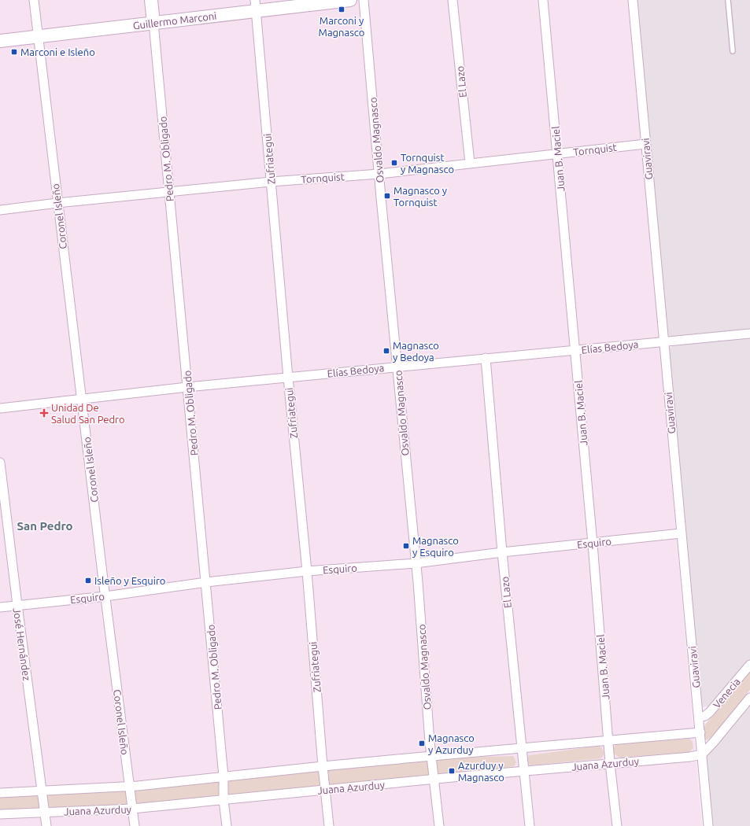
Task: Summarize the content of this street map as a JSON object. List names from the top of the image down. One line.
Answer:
{"streets":{"street":["Guillermo Marconi","El Lazo","Osvaldo Magnasco","Tornquist","Pedro M. Obligado","Zufriategui","Juan B. Maciel","Guaviravi","Coronel Isleño","Elías Bedoya","Esquiro","José Hernández","Venecia","Juana Azurduy"]},"crossings":[["Guillermo Marconi","Pedro M. Obligado"],["Guillermo Marconi","Zufriategui"],["Guillermo Marconi","Coronel Isleño"],["El Lazo","Tornquist"],["El Lazo","Elías Bedoya"],["El Lazo","Esquiro"],["El Lazo","Juana Azurduy"],["Osvaldo Magnasco","Tornquist"],["Osvaldo Magnasco","Elías Bedoya"],["Osvaldo Magnasco","Esquiro"],["Osvaldo Magnasco","Juana Azurduy"],["Tornquist","Pedro M. Obligado"],["Tornquist","Zufriategui"],["Tornquist","Juan B. Maciel"],["Tornquist","Guaviravi"],["Tornquist","Coronel Isleño"],["Pedro M. Obligado","Elías Bedoya"],["Pedro M. Obligado","Esquiro"],["Pedro M. Obligado","Juana Azurduy"],["Zufriategui","Elías Bedoya"],["Zufriategui","Esquiro"],["Zufriategui","Juana Azurduy"],["Juan B. Maciel","Elías Bedoya"],["Juan B. Maciel","Esquiro"],["Juan B. Maciel","Juana Azurduy"],["Guaviravi","Elías Bedoya"],["Guaviravi","Esquiro"],["Guaviravi","Venecia"],["Guaviravi","Juana Azurduy"],["Coronel Isleño","Elías Bedoya"],["Coronel Isleño","Esquiro"],["Coronel Isleño","Juana Azurduy"],["Esquiro","José Hernández"],["José Hernández","Juana Azurduy"],["Venecia","Juana Azurduy"]],"districts":["San Pedro"],"places":{"transit":["Marconi y Magnasco","Marconi e Isleño","Tornquist y Magnasco","Magnasco y Tornquist","Magnasco y Bedoya","Magnasco y Esquiro","Isleño y Esquiro","Magnasco y Azurduy","Azurduy y Magnasco"],"health":["Unidad De Salud San Pedro"]}}
